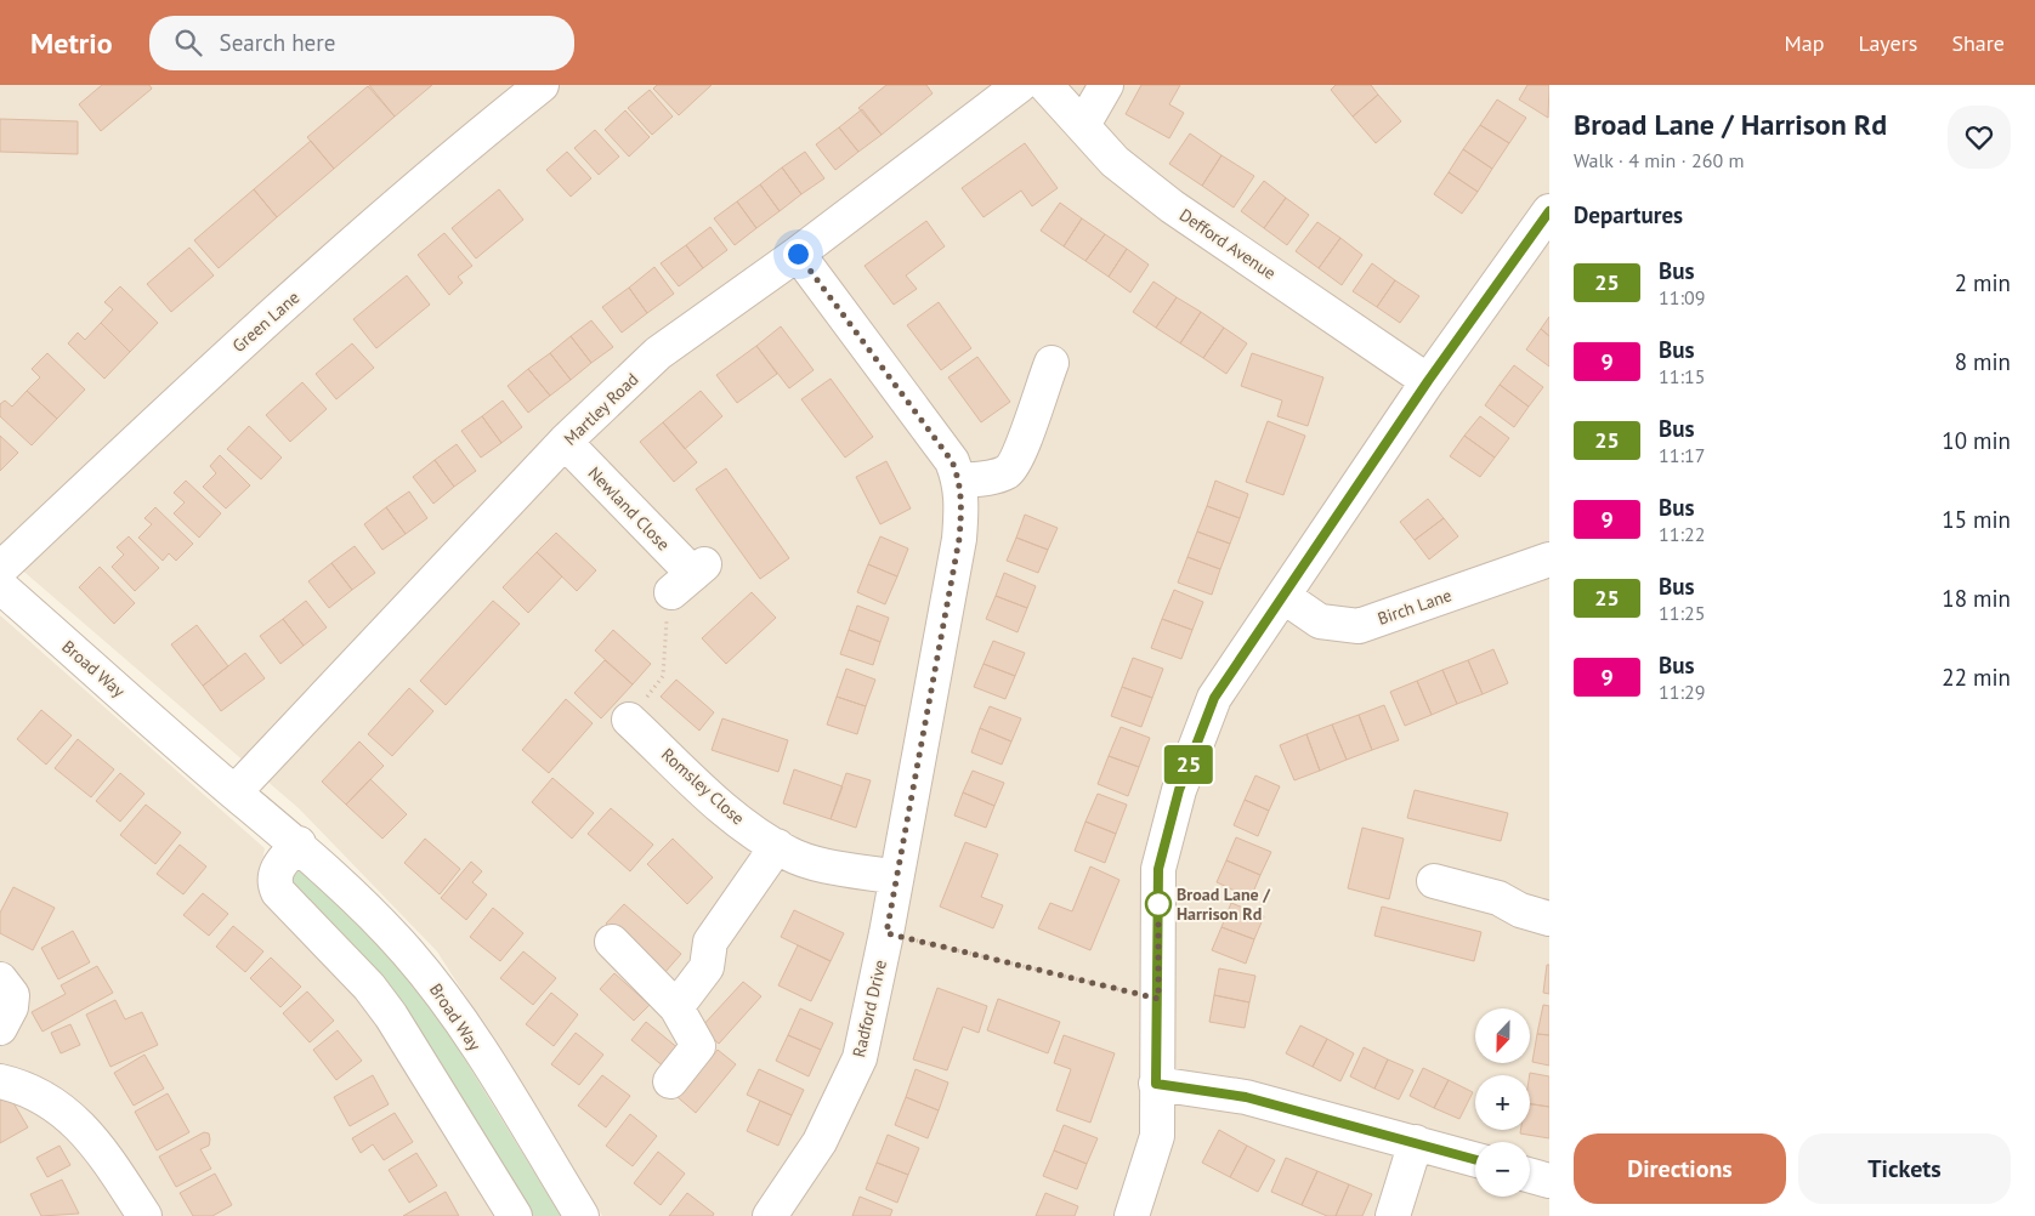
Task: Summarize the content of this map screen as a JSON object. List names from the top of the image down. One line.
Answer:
{"streets":{"street":["Defford Avenue","Green Lane","Martley Road","Newland Close","Birch Lane","Broad Way","Romsley Close","Radford Drive"]},"crossings":[["Martley Road","Newland Close"],["Martley Road","Broad Way"],["Martley Road","Radford Drive"],["Romsley Close","Radford Drive"]],"places":["Broad Lane / Harrison Rd"],"lines":["bus line 25"],"north":"bottom","page":{"header":"Metrio","search":"Search here","nav":["Map","Layers","Share"],"on_map":"25","heading":[["Broad Lane / Harrison Rd","Walk · 4 min · 260 m"],"Departures"],"list":[{"mark":"25","name":"Bus","note":"11:09","value":"2 min"},{"mark":"9","name":"Bus","note":"11:15","value":"8 min"},{"mark":"25","name":"Bus","note":"11:17","value":"10 min"},{"mark":"9","name":"Bus","note":"11:22","value":"15 min"},{"mark":"25","name":"Bus","note":"11:25","value":"18 min"},{"mark":"9","name":"Bus","note":"11:29","value":"22 min"}],"map_buttons":["+","−"],"buttons":["Directions","Tickets"]}}
